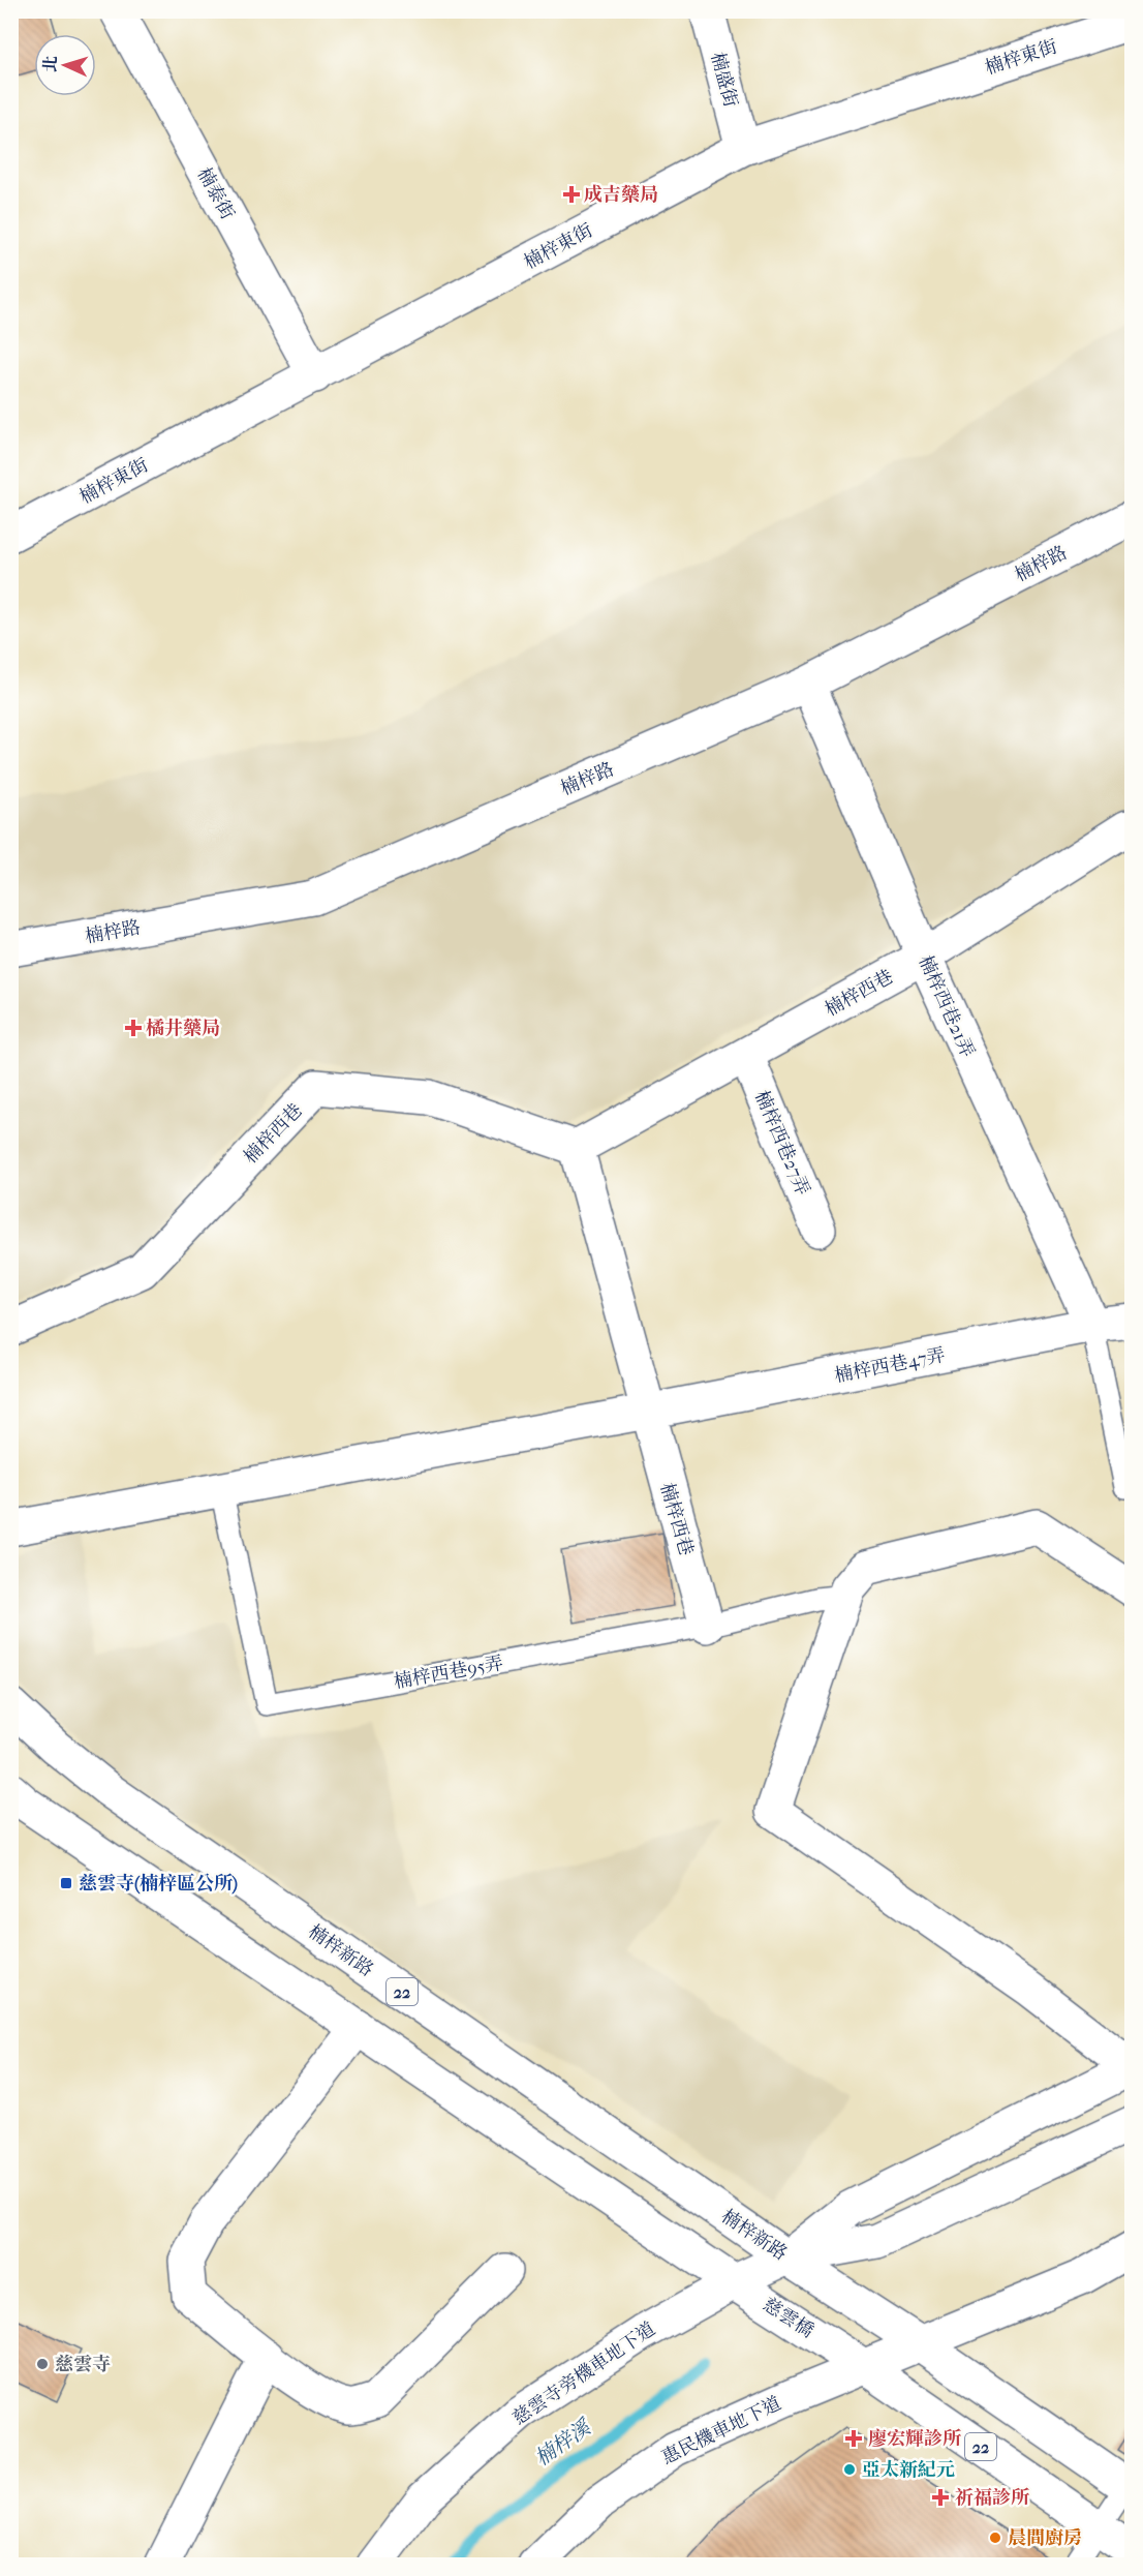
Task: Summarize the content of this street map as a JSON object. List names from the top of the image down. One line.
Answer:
{"streets":{"street":["楠梓東街","楠盛街","楠泰街","楠梓路","楠梓西巷","楠梓西巷21弄","楠梓西巷27弄","楠梓西巷47弄","楠梓新路","22","慈雲橋","慈雲寺旁機車地下道","惠民機車地下道"],"lane":["楠梓西巷95弄"]},"crossings":[["楠梓東街","楠盛街"],["楠梓東街","楠泰街"],["楠梓路","楠梓西巷21弄"],["楠梓西巷","楠梓西巷21弄"],["楠梓西巷","楠梓西巷27弄"],["楠梓西巷","楠梓西巷47弄"],["楠梓西巷","楠梓西巷95弄"],["楠梓西巷21弄","楠梓西巷47弄"],["楠梓新路","22"],["楠梓新路","慈雲寺旁機車地下道"],["22","慈雲橋"],["22","慈雲寺旁機車地下道"],["22","惠民機車地下道"],["慈雲橋","慈雲寺旁機車地下道"],["慈雲橋","惠民機車地下道"]],"water":["楠梓溪"],"places":{"health":["成吉藥局","橘井藥局","廖宏輝診所","祈福診所"],"transit":["慈雲寺(楠梓區公所)"],"other":["慈雲寺","亞太新紀元","晨間廚房"]},"north":"left"}
